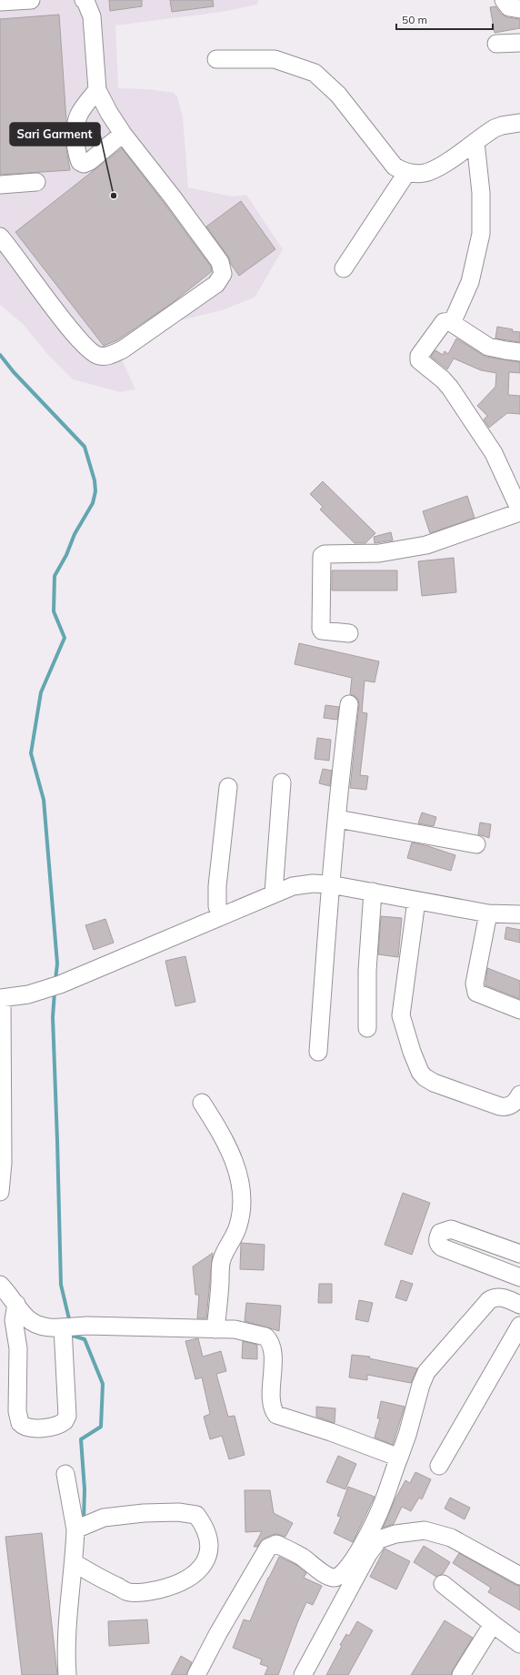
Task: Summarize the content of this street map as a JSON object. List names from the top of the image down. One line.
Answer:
{"places":["Sari Garment"],"scale_bar":"50 m"}
